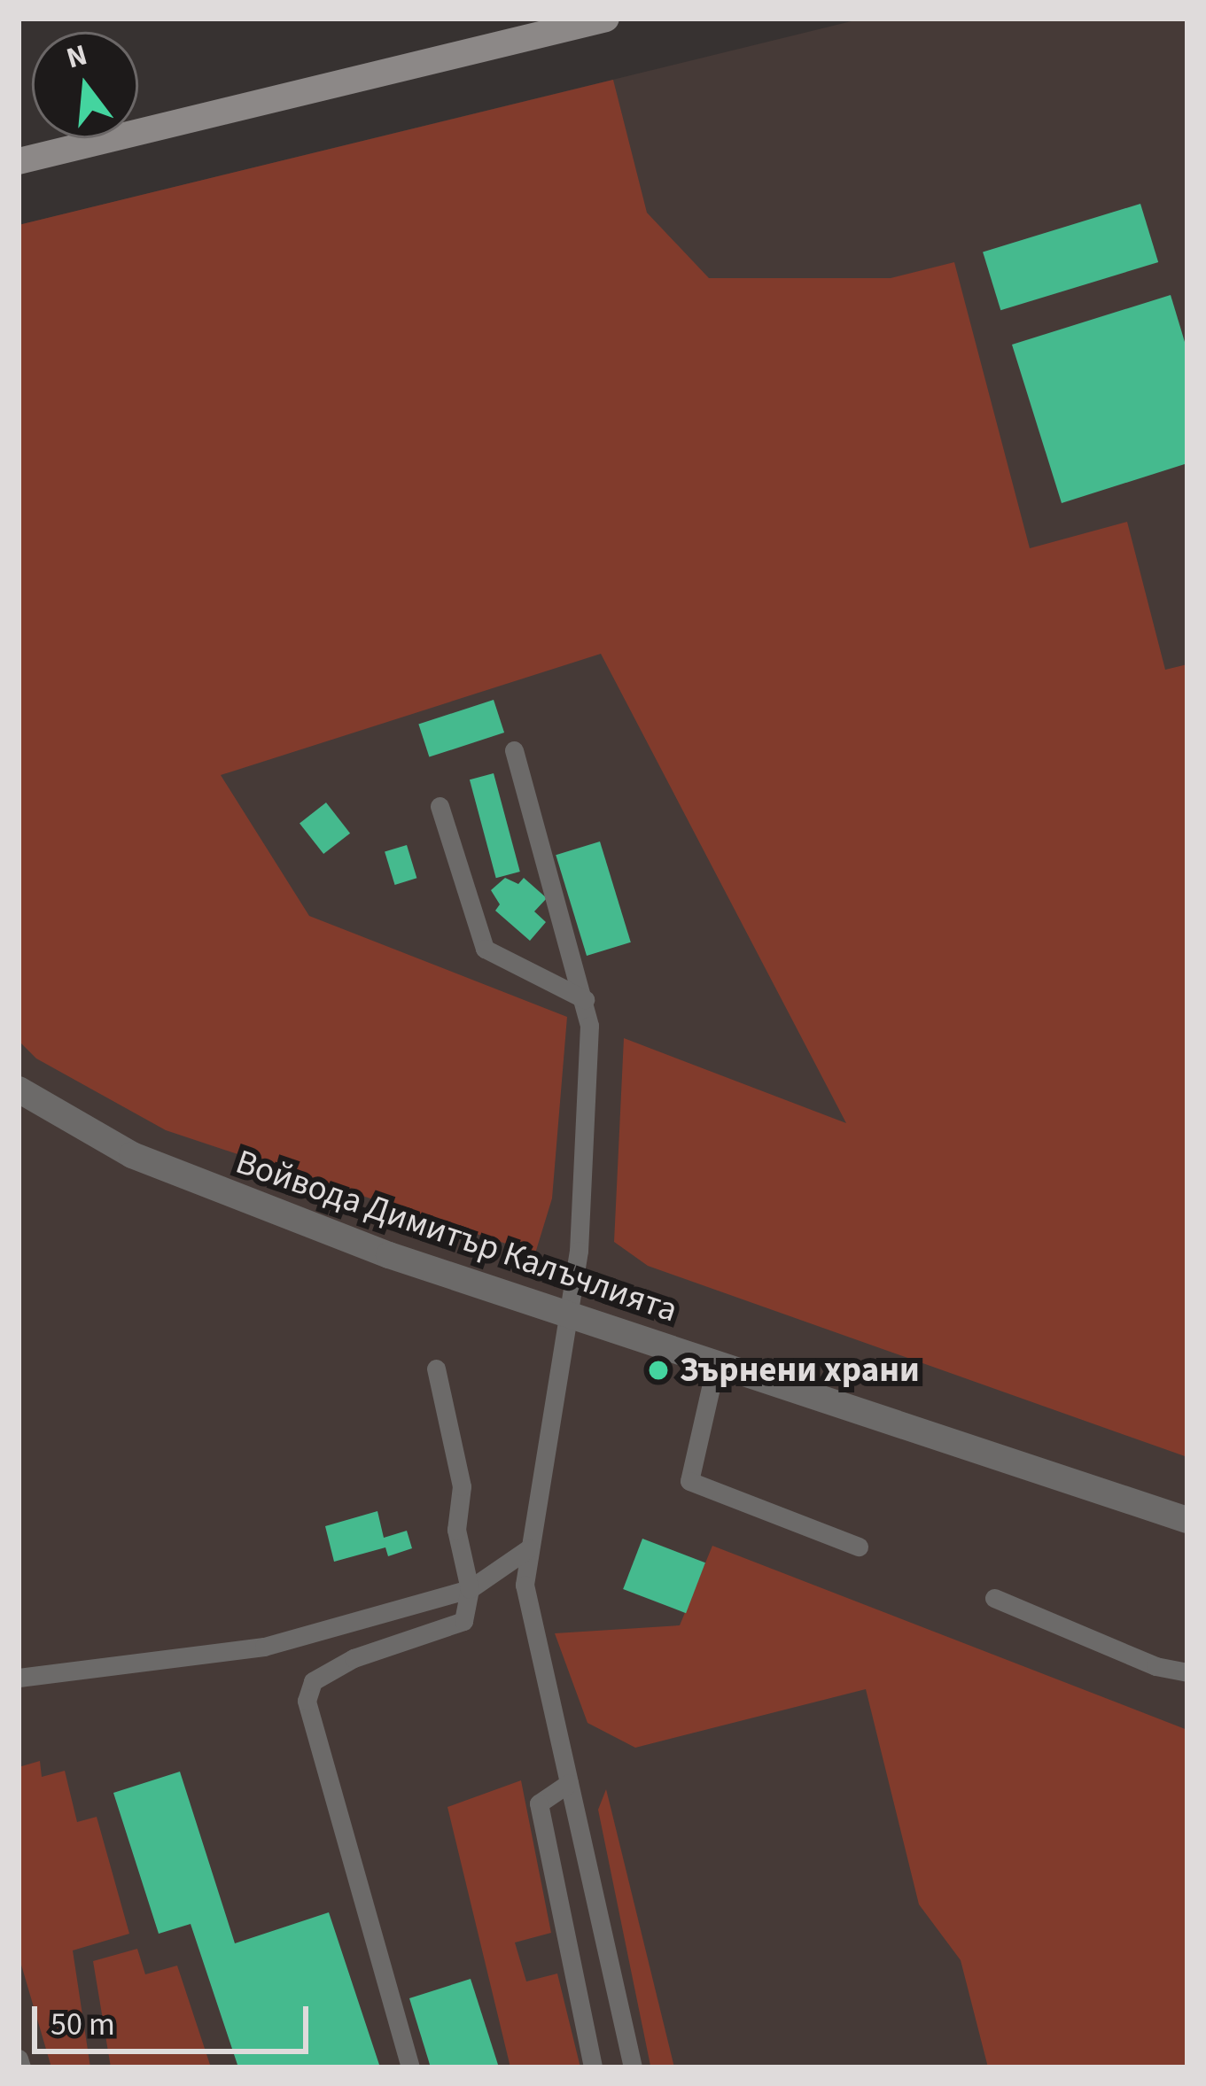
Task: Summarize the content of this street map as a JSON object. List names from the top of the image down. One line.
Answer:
{"streets":{"street":["Войвода Димитър Калъчлията"]},"places":["Зърнени храни"],"scale_bar":"50 m","north":"top"}
